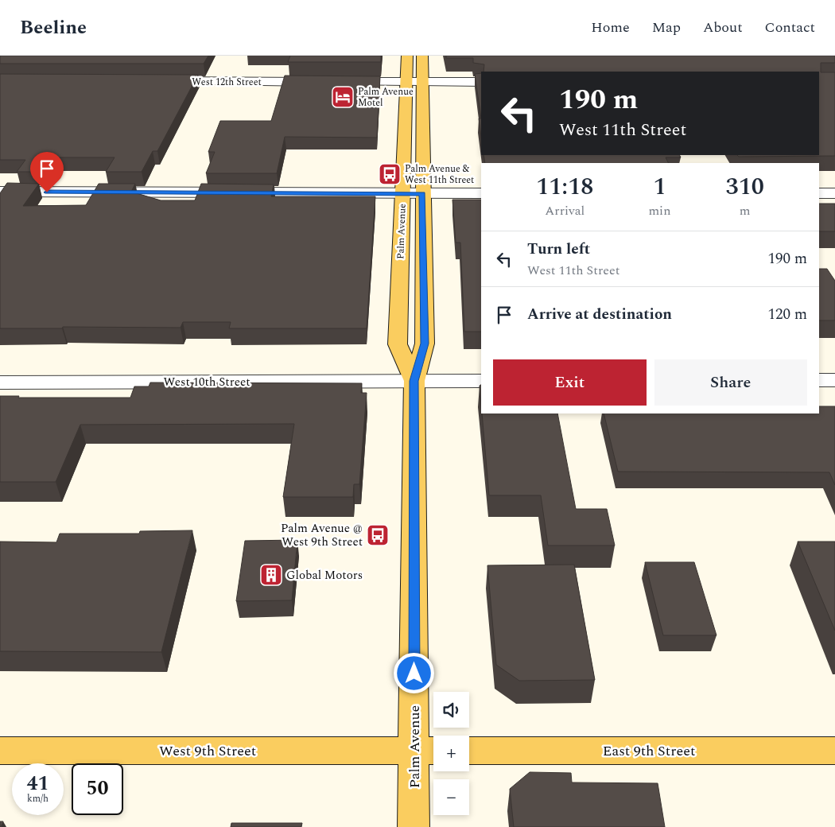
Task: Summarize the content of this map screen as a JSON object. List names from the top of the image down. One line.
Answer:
{"streets":{"main road":["Palm Avenue","West 9th Street","East 9th Street"],"street":["West 12th Street","West 10th Street"]},"crossings":[["Palm Avenue","West 10th Street"],["Palm Avenue","West 9th Street"]],"places":{"hotel":["Palm Avenue Motel"],"bus stop":["Palm Avenue & West 11th Street","Palm Avenue @ West 9th Street"],"building":["Global Motors"]},"page":{"header":"Beeline","nav":["Home","Map","About","Contact"],"turn":["190 m","West 11th Street"],"eta":["11:18","Arrival","1","min","310","m"],"list":[{"name":"Turn left","note":"West 11th Street","value":"190 m"},{"name":"Arrive at destination","value":"120 m"}],"buttons":["Exit","Share"],"map_buttons":["+","−"],"speed":"41 km/h","limit":"50"}}
